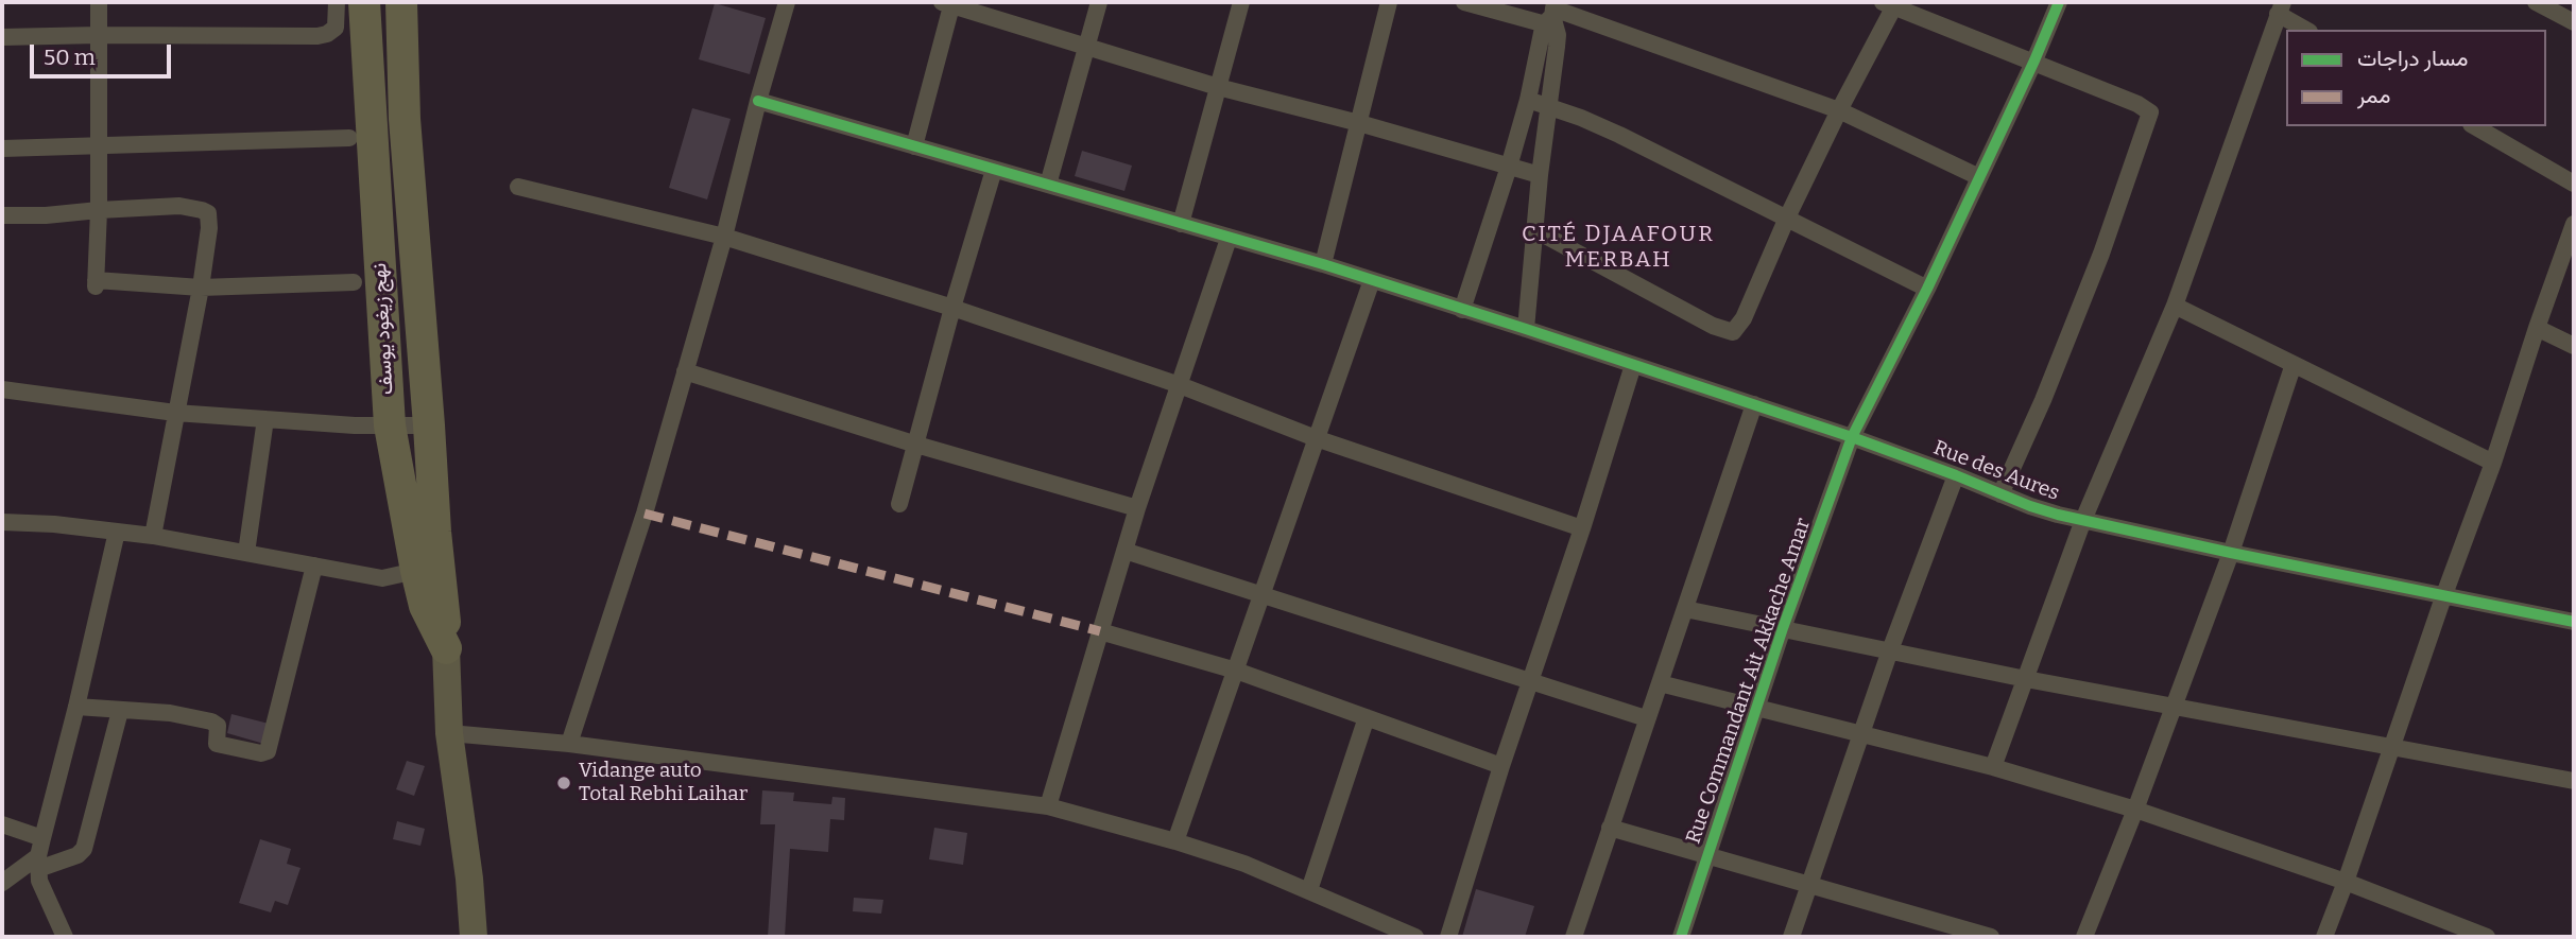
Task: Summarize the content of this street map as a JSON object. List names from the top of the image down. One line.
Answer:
{"streets":{"highway":["نهج زيغود يوسف"],"street":["Rue des Aures","Rue Commandant Ait Akkache Amar"]},"crossings":[["Rue des Aures","Rue Commandant Ait Akkache Amar"]],"districts":["CITÉ DJAAFOUR MERBAH"],"places":["Vidange auto Total Rebhi Laihar"],"legend":["مسار دراجات","ممر"],"scale_bar":"50 m"}
